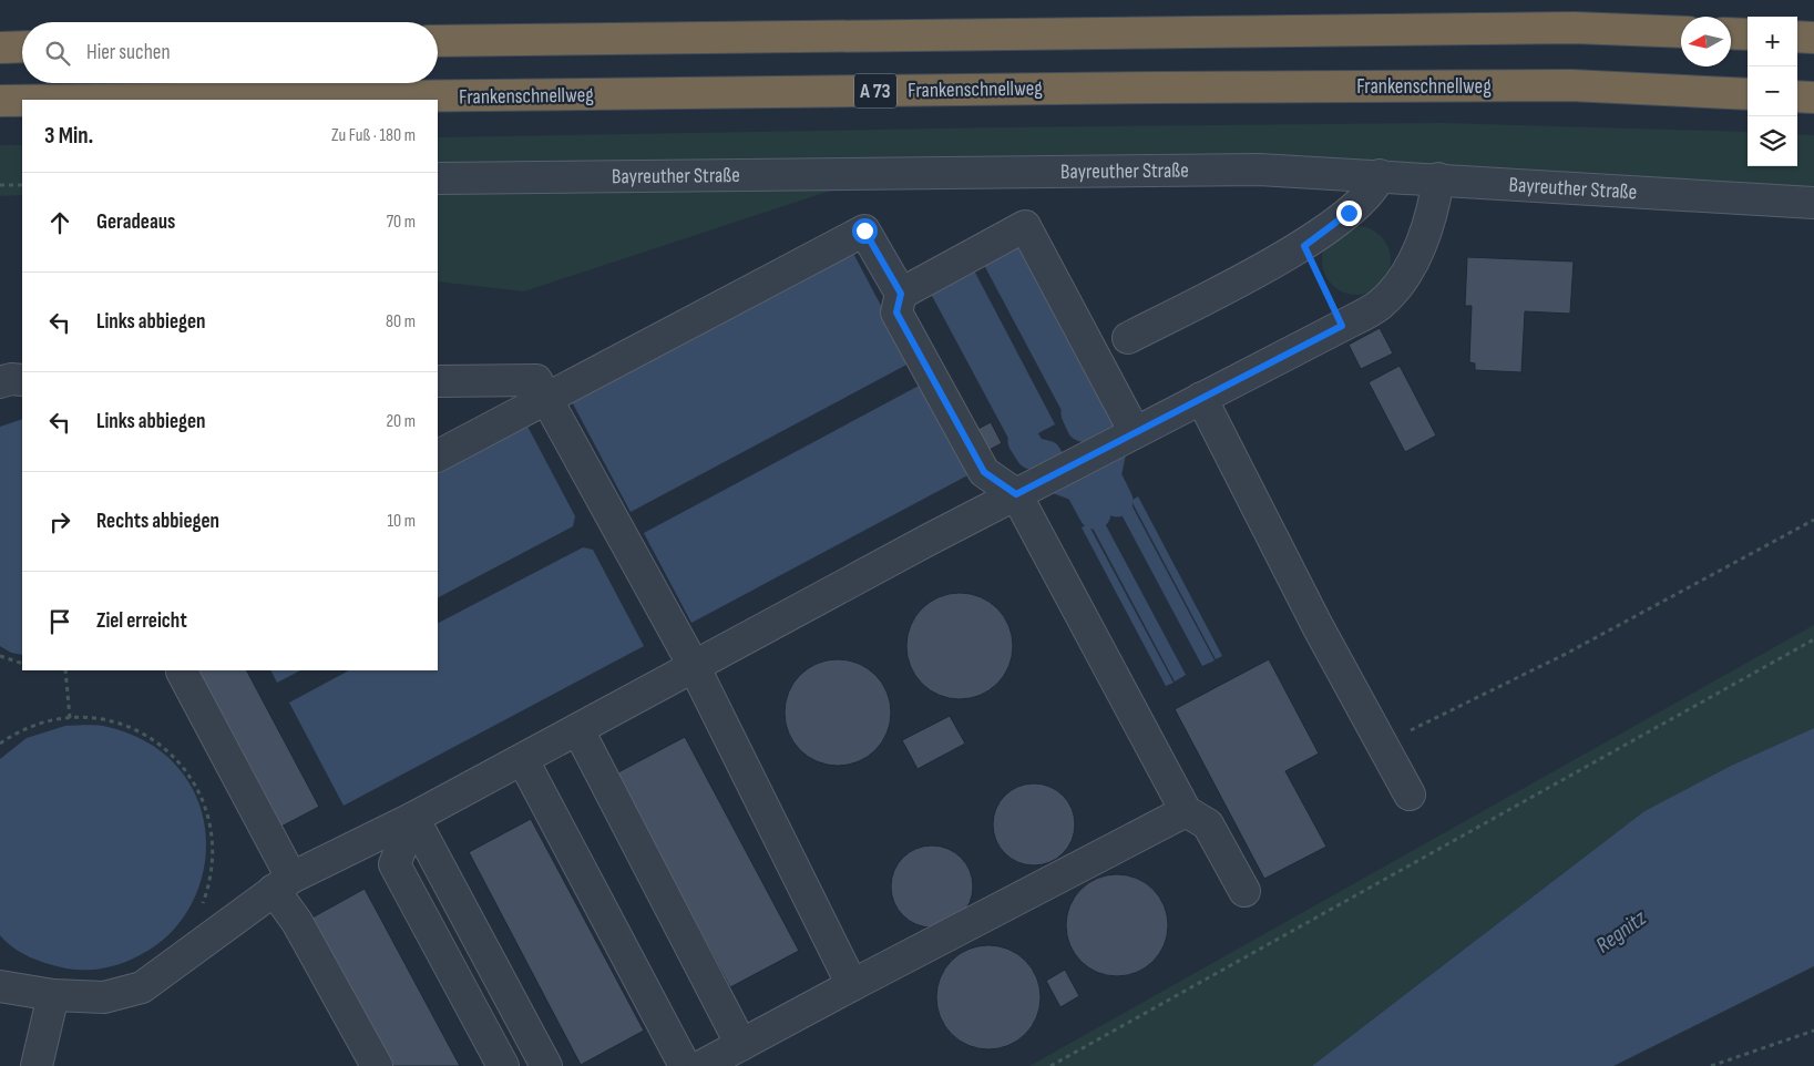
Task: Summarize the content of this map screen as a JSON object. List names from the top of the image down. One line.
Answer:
{"streets":{"highway":["Frankenschnellweg","A 73"],"street":["Bayreuther Straße"]},"water":["Regnitz"],"north":"left","page":{"map_buttons":["+","−"],"search":"Hier suchen","heading":["3 Min.","Zu Fuß · 180 m"],"list":[["Geradeaus","70 m"],["Links abbiegen","80 m"],["Links abbiegen","20 m"],["Rechts abbiegen","10 m"],"Ziel erreicht"]}}
